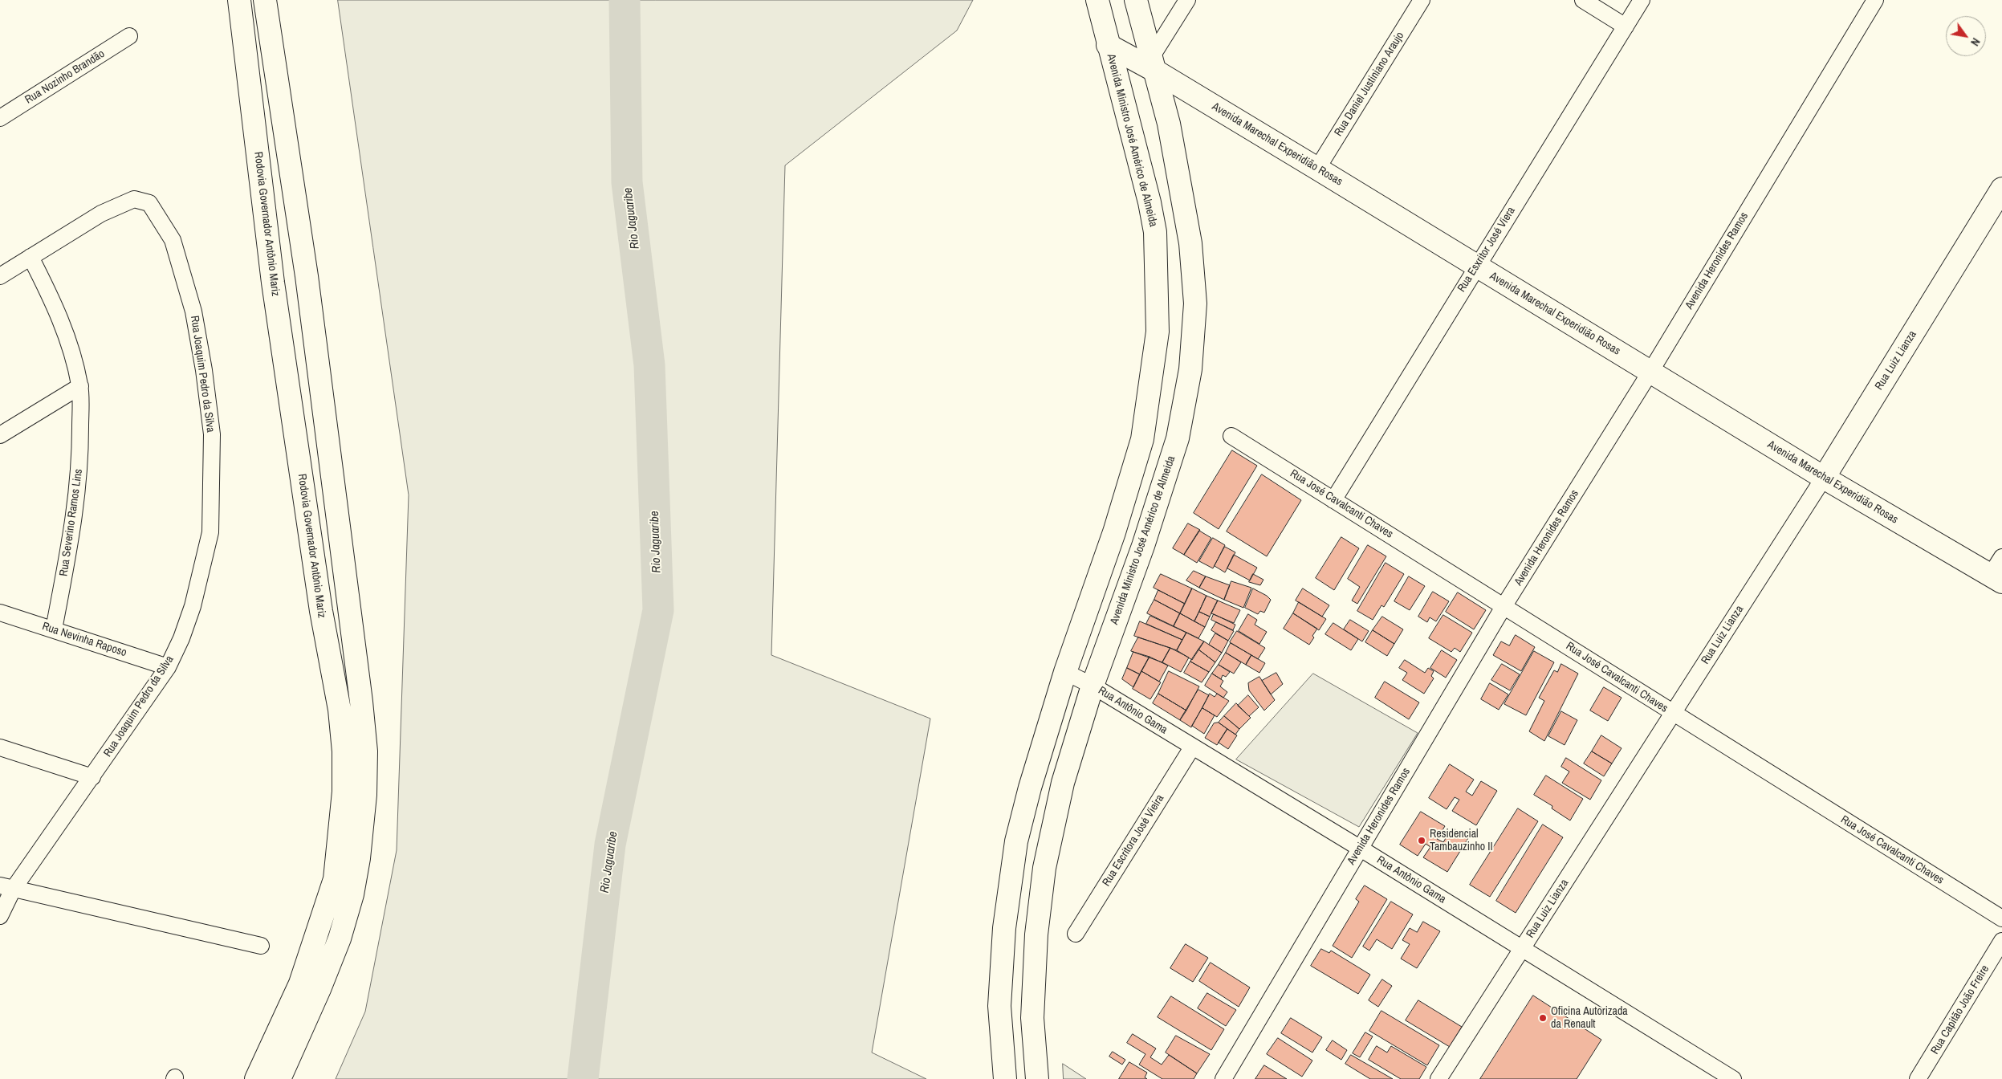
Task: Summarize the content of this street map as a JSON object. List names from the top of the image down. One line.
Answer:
{"streets":{"main road":["Avenida Ministro José Américo de Almeida","Avenida Marechal Experidião Rosas","Rodovia Governador Antônio Mariz","Rua Luiz Lianza"],"street":["Rua Nozinho Brandão","Rua Daniel Justiniano Araujo","Rua Esxritor José Viera","Avenida Heronides Ramos","Rua Joaquim Pedro da Silva","Rua José Cavalcanti Chaves","Rua Severino Ramos Lins","Rua Nevinha Raposo","Rua Antônio Gama","Rua Escritora José Vieira","Rua Capitão João Freire"]},"crossings":[["Rua Daniel Justiniano Araujo","Avenida Marechal Experidião Rosas"],["Avenida Ministro José Américo de Almeida","Avenida Marechal Experidião Rosas"],["Avenida Ministro José Américo de Almeida","Rua Antônio Gama"],["Avenida Marechal Experidião Rosas","Rua Esxritor José Viera"],["Avenida Marechal Experidião Rosas","Avenida Heronides Ramos"],["Avenida Marechal Experidião Rosas","Rua Luiz Lianza"],["Rua Esxritor José Viera","Rua José Cavalcanti Chaves"],["Avenida Heronides Ramos","Rua José Cavalcanti Chaves"],["Avenida Heronides Ramos","Rua Antônio Gama"],["Rua Luiz Lianza","Rua José Cavalcanti Chaves"],["Rua Luiz Lianza","Rua Antônio Gama"],["Rua Joaquim Pedro da Silva","Rua Severino Ramos Lins"],["Rua Joaquim Pedro da Silva","Rua Nevinha Raposo"],["Rua Severino Ramos Lins","Rua Nevinha Raposo"],["Rua Antônio Gama","Rua Escritora José Vieira"]],"water":["Rio Jaguaribe"],"places":["Residencial Tambauzinho II","Oficina Autorizada da Renault"],"north":"bottom right"}
